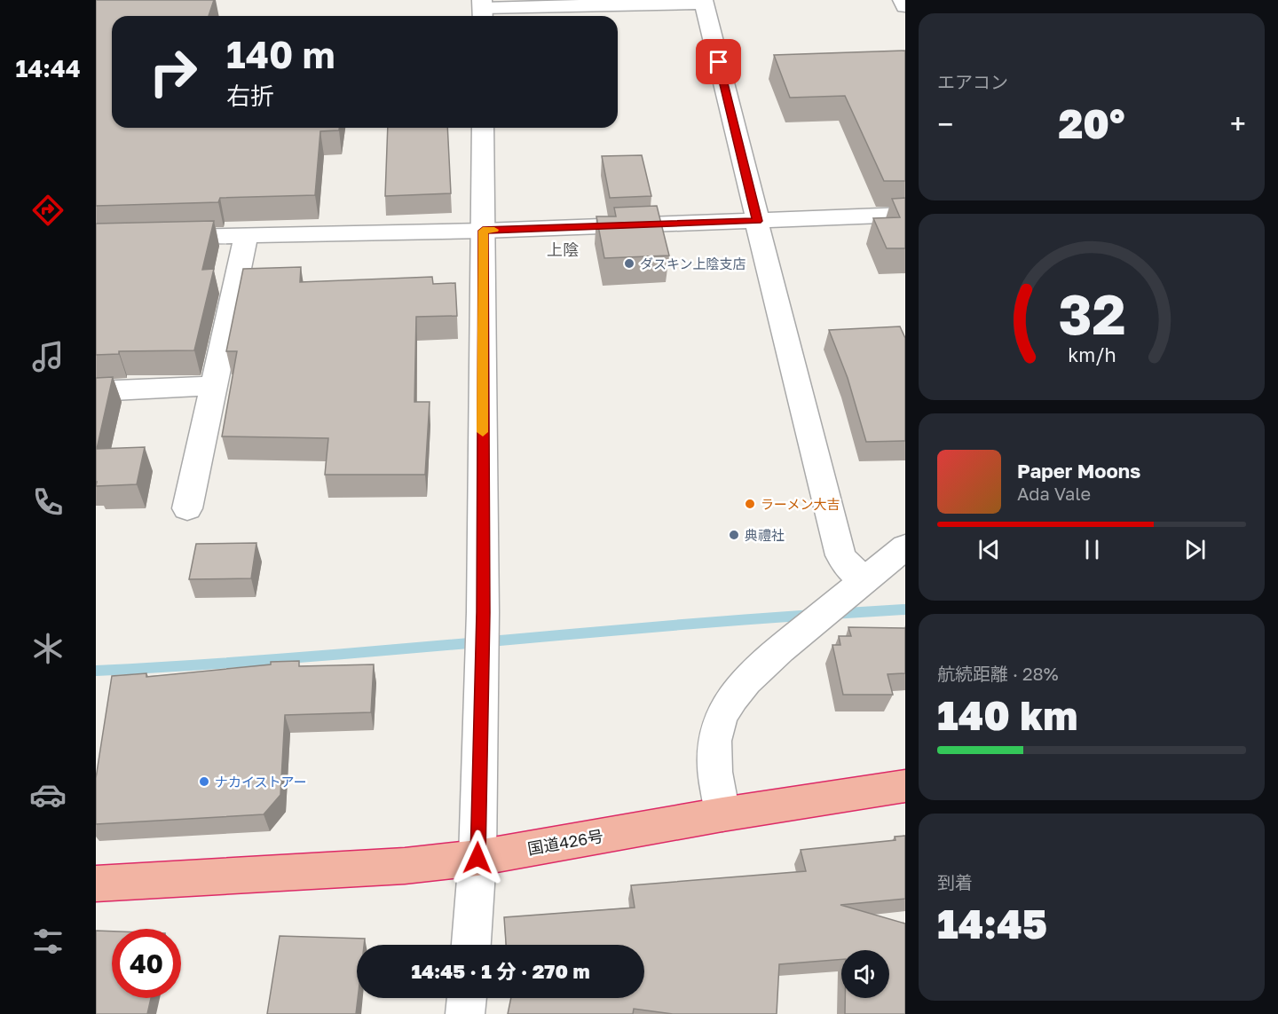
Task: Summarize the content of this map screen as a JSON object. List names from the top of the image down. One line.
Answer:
{"streets":{"highway":["国道426号"]},"districts":["上陰"],"places":["ダスキン上陰支店","ラーメン大吉","典禮社","ナカイストアー"],"page":{"tabs":"14:44","tile":["エアコン",["航続距離 · 28%","140 km"],["到着","14:45"]],"turn":["140 m","右折"],"heat":["−","20°","+"],"song":["Paper Moons","Ada Vale"],"limit":"40","trip":"14:45 · 1 分 · 270 m","gauge":["32","km/h"]}}
